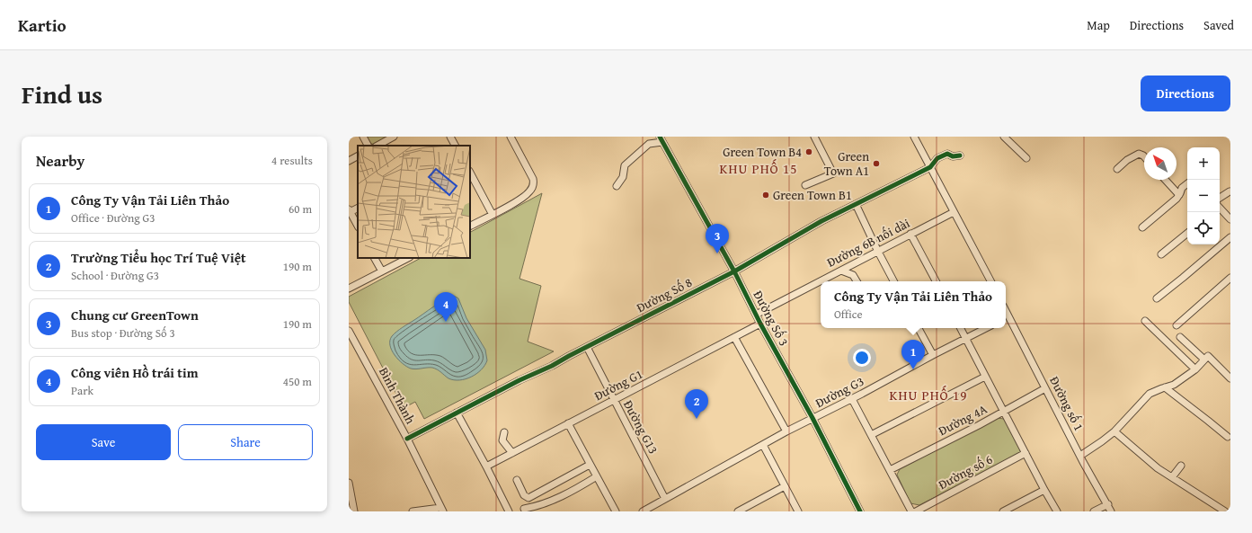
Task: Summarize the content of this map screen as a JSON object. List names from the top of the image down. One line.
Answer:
{"streets":{"street":["Đường 6B nối dài","Đường Số 8","Đường Số 3","Đường G1","Đường G3","Bình Thành","Đường số 1","Đường 4A","Đường G13","Đường số 6"]},"crossings":[["Đường 6B nối dài","Đường Số 3"],["Đường Số 8","Đường Số 3"],["Đường Số 8","Bình Thành"],["Đường Số 8","Đường G13"],["Đường Số 3","Đường G1"],["Đường Số 3","Đường G3"],["Đường G1","Đường G13"],["Đường G3","Đường G13"],["Đường số 1","Đường 4A"]],"districts":["KHU PHỐ 15","KHU PHỐ 19"],"places":["Green Town B4","Green Town A1","Green Town B1"],"north":"top left","page":{"header":"Kartio","nav":["Map","Directions","Saved"],"title":"Find us","buttons":["Directions",["Save","Share"]],"heading":["Nearby","4 results"],"map_buttons":["+","−"],"list":[{"mark":"1","name":"Công Ty Vận Tải Liên Thảo","note":"Office · Đường G3","value":"60 m"},{"mark":"2","name":"Trường Tiểu học Trí Tuệ Việt","note":"School · Đường G3","value":"190 m"},{"mark":"3","name":"Chung cư GreenTown","note":"Bus stop · Đường Số 3","value":"190 m"},{"mark":"4","name":"Công viên Hồ trái tim","note":"Park","value":"450 m"}],"pins":["3","4","1","2"],"popup":["Công Ty Vận Tải Liên Thảo","Office"]}}
